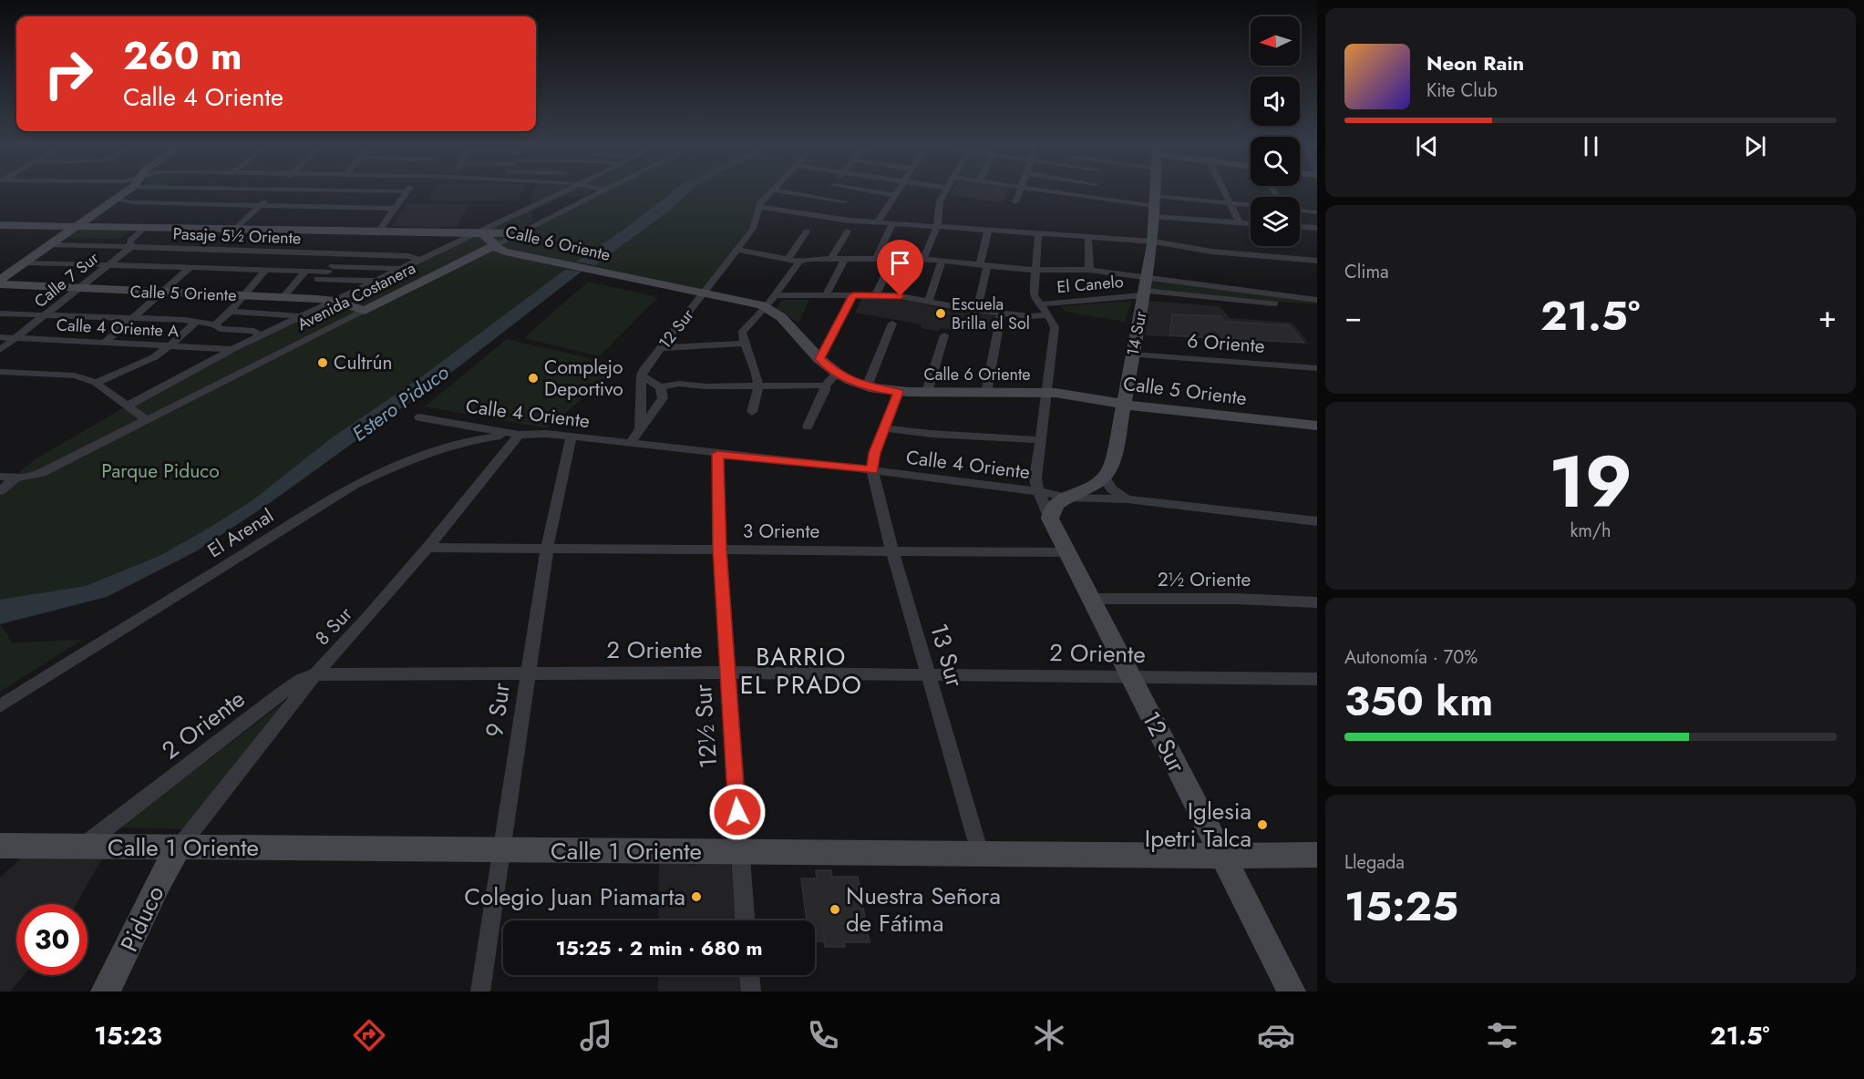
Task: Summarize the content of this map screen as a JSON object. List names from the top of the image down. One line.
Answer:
{"streets":{"main road":["Calle 6 Oriente","Calle 5 Oriente","Avenida Costanera","12 Sur","14 Sur","Calle 1 Oriente","Piduco"],"street":["Pasaje 5½ Oriente","Calle 7 Sur","El Canelo","Calle 4 Oriente A","6 Oriente","Calle 4 Oriente","3 Oriente","El Arenal","2½ Oriente","8 Sur","2 Oriente","13 Sur","9 Sur","12½ Sur"]},"crossings":[["Pasaje 5½ Oriente","Calle 7 Sur"],["Calle 6 Oriente","Calle 5 Oriente"],["Calle 6 Oriente","Avenida Costanera"],["Calle 6 Oriente","12 Sur"],["Calle 7 Sur","Calle 5 Oriente"],["Calle 7 Sur","Calle 4 Oriente A"],["El Canelo","14 Sur"],["Calle 5 Oriente","Avenida Costanera"],["Calle 5 Oriente","14 Sur"],["12 Sur","3 Oriente"],["12 Sur","2½ Oriente"],["12 Sur","2 Oriente"],["12 Sur","Calle 1 Oriente"],["14 Sur","6 Oriente"],["Calle 4 Oriente","El Arenal"],["Calle 4 Oriente","8 Sur"],["Calle 4 Oriente","13 Sur"],["Calle 4 Oriente","9 Sur"],["Calle 4 Oriente","12½ Sur"],["3 Oriente","8 Sur"],["3 Oriente","13 Sur"],["3 Oriente","9 Sur"],["3 Oriente","12½ Sur"],["El Arenal","8 Sur"],["8 Sur","2 Oriente"],["8 Sur","Calle 1 Oriente"],["8 Sur","Piduco"],["2 Oriente","13 Sur"],["2 Oriente","9 Sur"],["2 Oriente","12½ Sur"],["2 Oriente","Calle 1 Oriente"],["13 Sur","Calle 1 Oriente"],["9 Sur","Calle 1 Oriente"],["12½ Sur","Calle 1 Oriente"],["Calle 1 Oriente","Piduco"]],"districts":["BARRIO EL PRADO"],"water":["Estero Piduco"],"parks":["Parque Piduco"],"places":["Escuela Brilla el Sol","Cultrún","Complejo Deportivo","Iglesia Ipetri Talca","Colegio Juan Piamarta","Nuestra Señora de Fátima"],"north":"left","page":{"turn":["260 m","Calle 4 Oriente"],"song":["Neon Rain","Kite Club"],"tile":["Clima",["19","km/h"],["Autonomía · 70%","350 km"],["Llegada","15:25"]],"heat":["−","21.5°","+"],"limit":"30","trip":"15:25 · 2 min · 680 m","tabs":["15:23","21.5°"]}}
